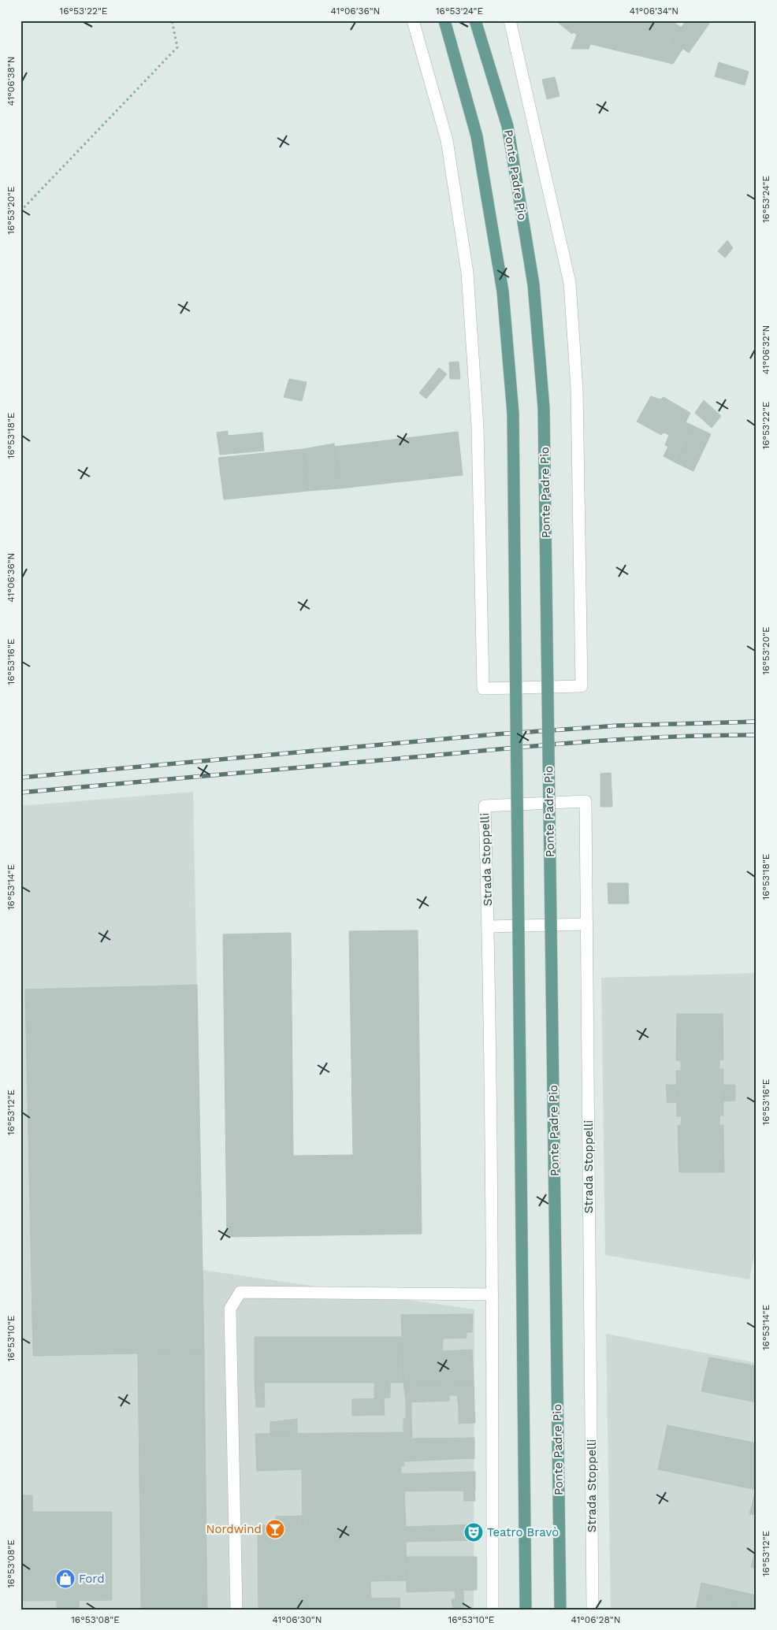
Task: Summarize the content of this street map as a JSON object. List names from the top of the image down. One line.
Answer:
{"streets":{"main road":["Ponte Padre Pio"],"street":["Strada Stoppelli"]},"places":{"bar":["Nordwind"],"theatre":["Teatro Bravò"],"shop":["Ford"]},"coordinates":["16°53'22\"E","41°06'36\"N","16°53'24\"E","41°06'34\"N","41°06'38\"N","16°53'20\"E","41°06'32\"N","16°53'18\"E","16°53'16\"E","16°53'14\"E","16°53'12\"E","16°53'10\"E","16°53'08\"E","41°06'30\"N","41°06'28\"N"]}
